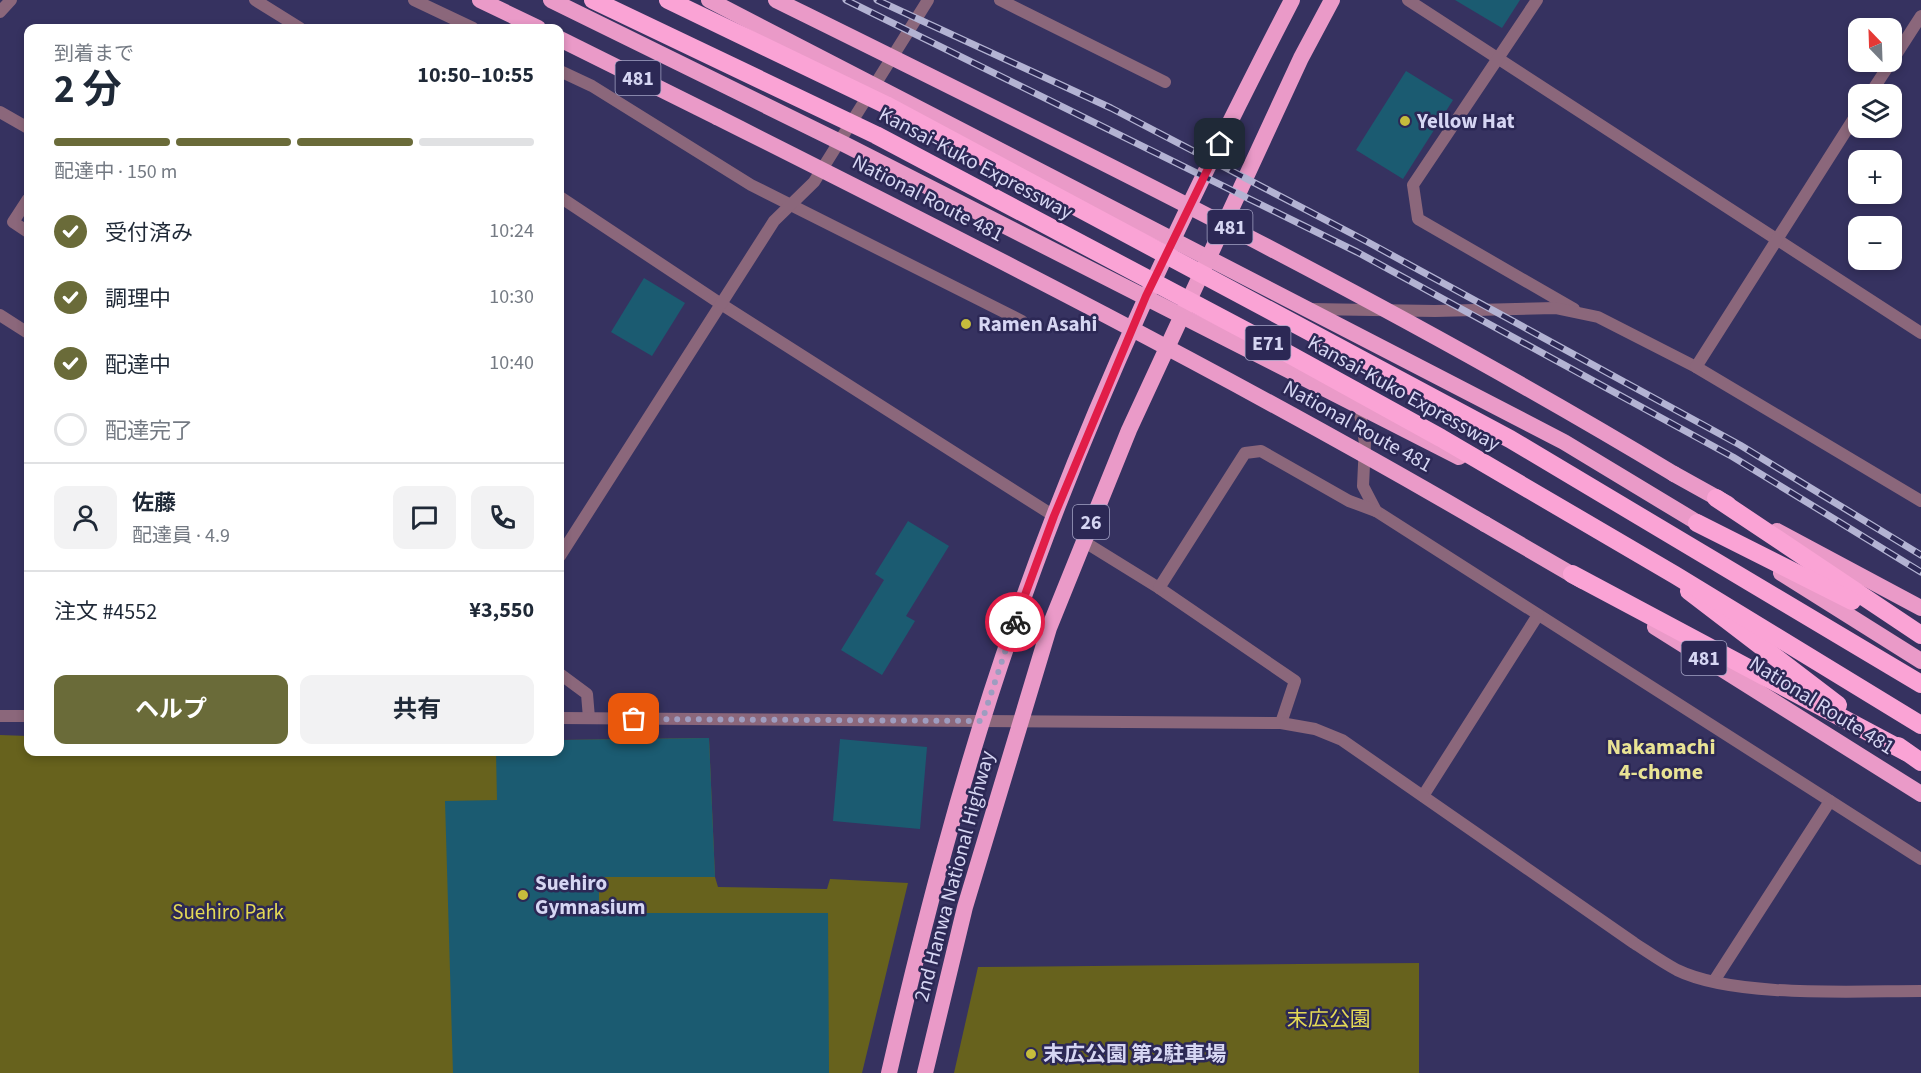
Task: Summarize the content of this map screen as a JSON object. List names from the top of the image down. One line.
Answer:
{"streets":{"highway":["481","Kansai-Kuko Expressway","National Route 481","E71","26","2nd Hanwa National Highway"]},"crossings":[["481","2nd Hanwa National Highway"]],"districts":["Nakamachi 4-chome"],"parks":["Suehiro Park","末広公園"],"places":["Yellow Hat","Ramen Asahi","Suehiro Gymnasium","末広公園 第2駐車場"],"north":"top left","page":{"map_buttons":["+","−"],"heading":["2 分","到着まで","10:50–10:55"],"panel":["佐藤","配達員 · 4.9","注文 #4552","¥3,550"],"bar":"配達中 · 150 m","list":[["受付済み","10:24"],["調理中","10:30"],["配達中","10:40"],"配達完了"],"buttons":["ヘルプ","共有"]}}
